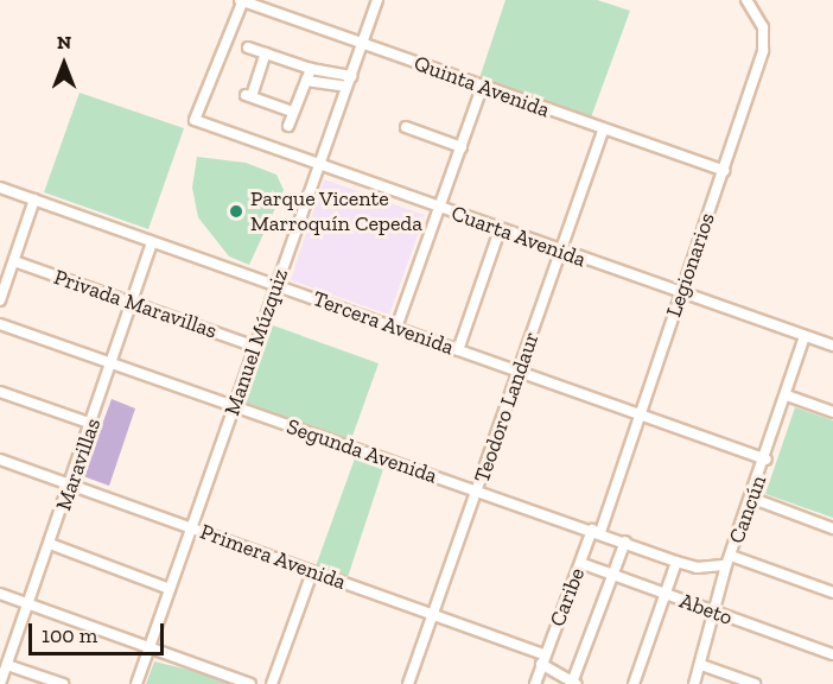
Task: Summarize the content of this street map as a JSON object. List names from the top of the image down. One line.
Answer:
{"streets":{"street":["Quinta Avenida","Cuarta Avenida","Legionarios","Privada Maravillas","Tercera Avenida","Manuel Múzquiz","Teodoro Landaur","Segunda Avenida","Maravillas","Cancún","Primera Avenida","Caribe","Abeto"]},"crossings":[["Quinta Avenida","Cuarta Avenida"],["Quinta Avenida","Legionarios"],["Quinta Avenida","Manuel Múzquiz"],["Quinta Avenida","Teodoro Landaur"],["Cuarta Avenida","Legionarios"],["Cuarta Avenida","Manuel Múzquiz"],["Cuarta Avenida","Teodoro Landaur"],["Cuarta Avenida","Cancún"],["Legionarios","Tercera Avenida"],["Legionarios","Segunda Avenida"],["Legionarios","Caribe"],["Privada Maravillas","Manuel Múzquiz"],["Privada Maravillas","Maravillas"],["Tercera Avenida","Manuel Múzquiz"],["Tercera Avenida","Teodoro Landaur"],["Tercera Avenida","Maravillas"],["Tercera Avenida","Cancún"],["Manuel Múzquiz","Segunda Avenida"],["Manuel Múzquiz","Primera Avenida"],["Teodoro Landaur","Segunda Avenida"],["Teodoro Landaur","Primera Avenida"],["Segunda Avenida","Maravillas"],["Segunda Avenida","Cancún"],["Segunda Avenida","Caribe"],["Maravillas","Primera Avenida"],["Cancún","Abeto"],["Primera Avenida","Caribe"],["Caribe","Abeto"]],"places":["Parque Vicente Marroquín Cepeda"],"scale_bar":"100 m","north":"top"}
